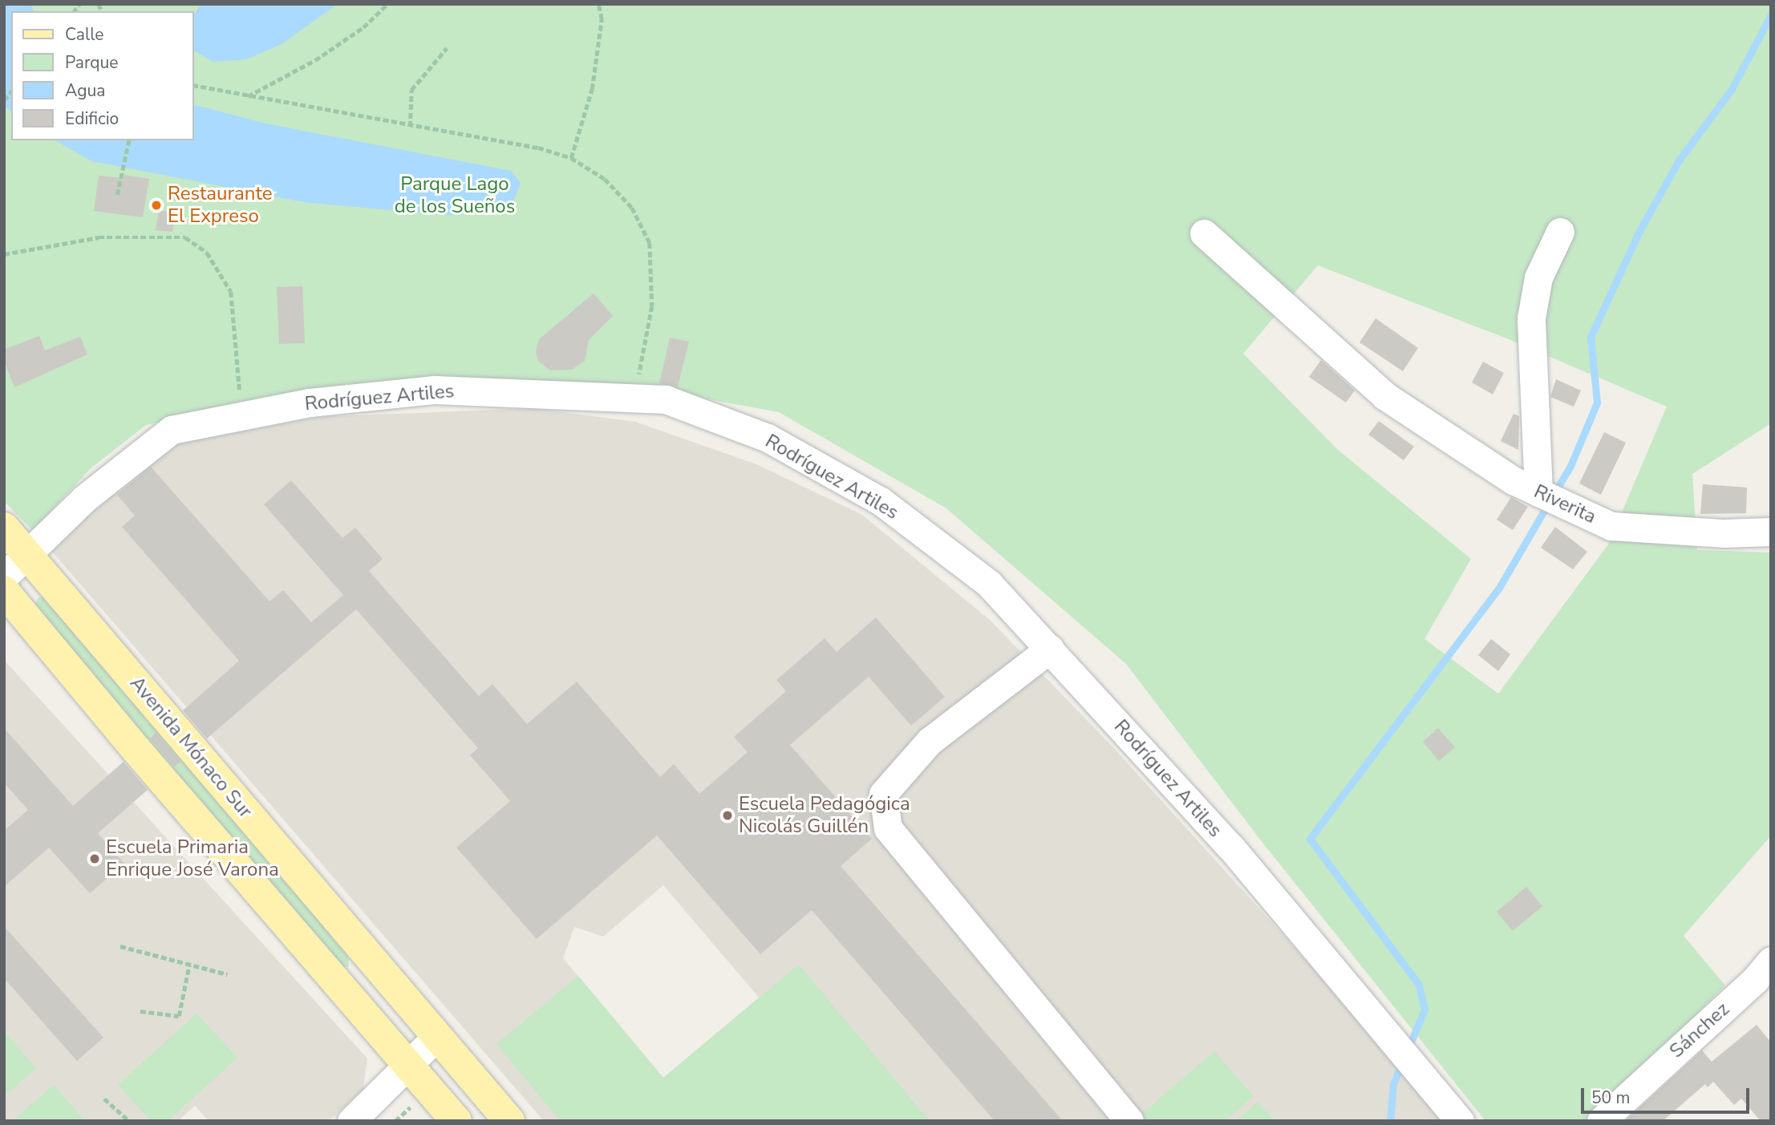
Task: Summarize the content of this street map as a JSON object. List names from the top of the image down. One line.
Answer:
{"streets":{"main road":["Avenida Mónaco Sur"],"street":["Rodríguez Artiles","Riverita","Sánchez"]},"crossings":[["Rodríguez Artiles","Avenida Mónaco Sur"]],"parks":["Parque Lago de los Sueños"],"places":["Restaurante El Expreso","Escuela Pedagógica Nicolás Guillén","Escuela Primaria Enrique José Varona"],"legend":["Calle","Parque","Agua","Edificio"],"scale_bar":"50 m"}
